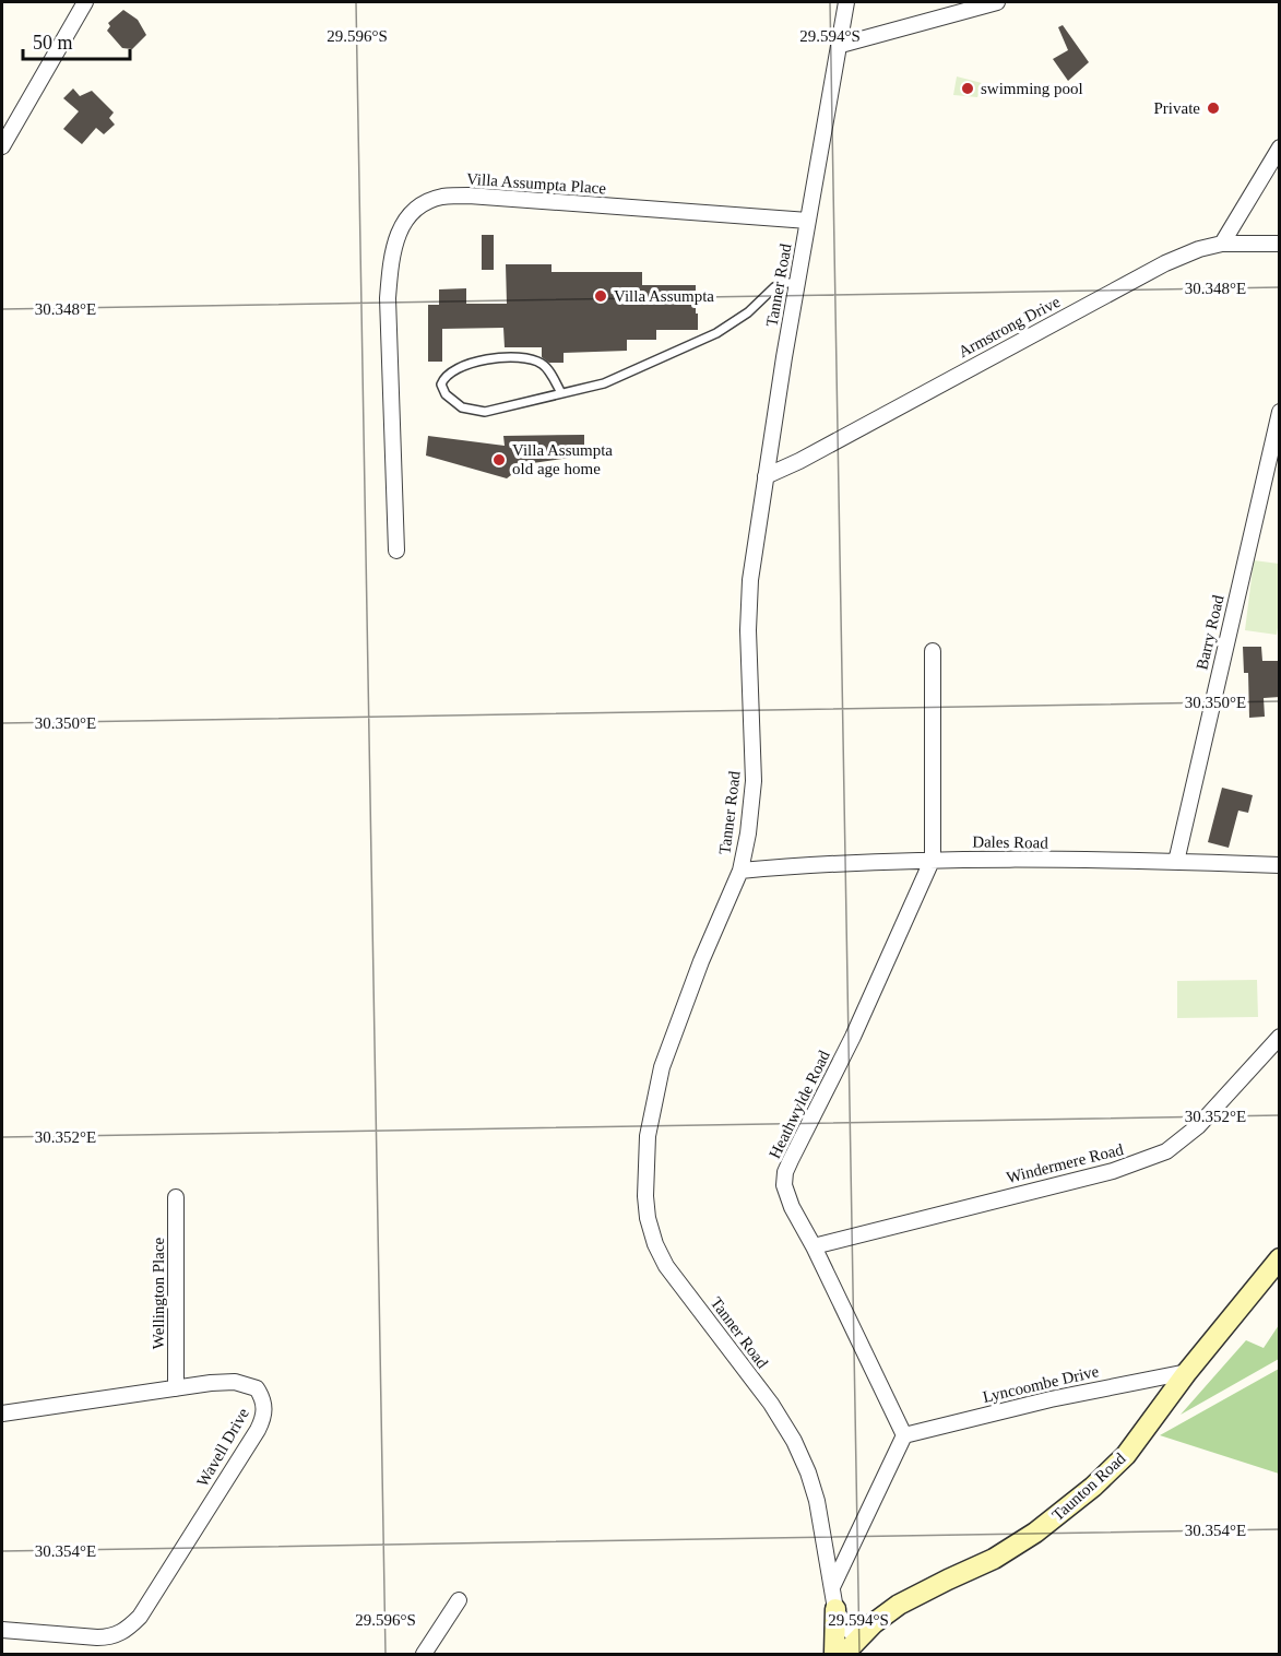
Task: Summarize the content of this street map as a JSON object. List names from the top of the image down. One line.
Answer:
{"streets":{"street":["Villa Assumpta Place","Tanner Road","Armstrong Drive","Barry Road","Dales Road","Heathwylde Road","Windermere Road","Wellington Place","Lyncoombe Drive","Wavell Drive","Taunton Road"]},"crossings":[["Villa Assumpta Place","Tanner Road"],["Tanner Road","Armstrong Drive"],["Tanner Road","Dales Road"],["Tanner Road","Taunton Road"],["Barry Road","Dales Road"],["Dales Road","Heathwylde Road"],["Heathwylde Road","Windermere Road"],["Heathwylde Road","Lyncoombe Drive"],["Wellington Place","Wavell Drive"],["Lyncoombe Drive","Taunton Road"]],"places":["swimming pool","Private","Villa Assumpta","Villa Assumpta old age home"],"scale_bar":"50 m","coordinates":["29.596°S","29.594°S","30.348°E","30.350°E","30.352°E","30.354°E"]}
